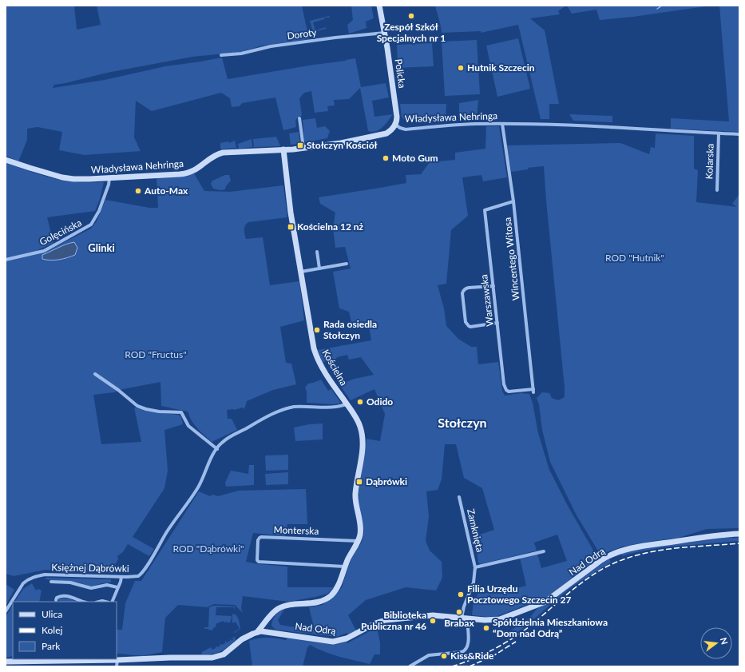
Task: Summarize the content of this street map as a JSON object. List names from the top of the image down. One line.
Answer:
{"streets":{"street":["Doroty","Policka","Władysława Nehringa","Kolarska","Golęcińska","Wincentego Witosa","Warszawska","Kościelna","Monterska","Zamknięta","Nad Odrą","Księżnej Dąbrówki"]},"crossings":[["Doroty","Policka"],["Policka","Władysława Nehringa"],["Władysława Nehringa","Kolarska"],["Władysława Nehringa","Golęcińska"],["Władysława Nehringa","Wincentego Witosa"],["Władysława Nehringa","Kościelna"],["Wincentego Witosa","Warszawska"],["Kościelna","Monterska"],["Kościelna","Nad Odrą"],["Kościelna","Księżnej Dąbrówki"],["Zamknięta","Nad Odrą"]],"districts":["Glinki","Stołczyn"],"parks":["ROD \"Hutnik\"","ROD \"Fructus\"","ROD \"Dąbrówki\""],"places":{"other":["Zespół Szkół Specjalnych nr 1","Hutnik Szczecin","Moto Gum","Auto-Max","Rada osiedla Stołczyn","Odido","Filia Urzędu Pocztowego Szczecin 27","Brabax","Biblioteka Publiczna nr 46","Spółdzielnia Mieszkaniowa “Dom nad Odrą”","Kiss&Ride"],"transit":["Stołczyn Kościół","Kościelna 12 nż","Dąbrówki"]},"legend":["Ulica","Kolej","Park"],"north":"right"}
